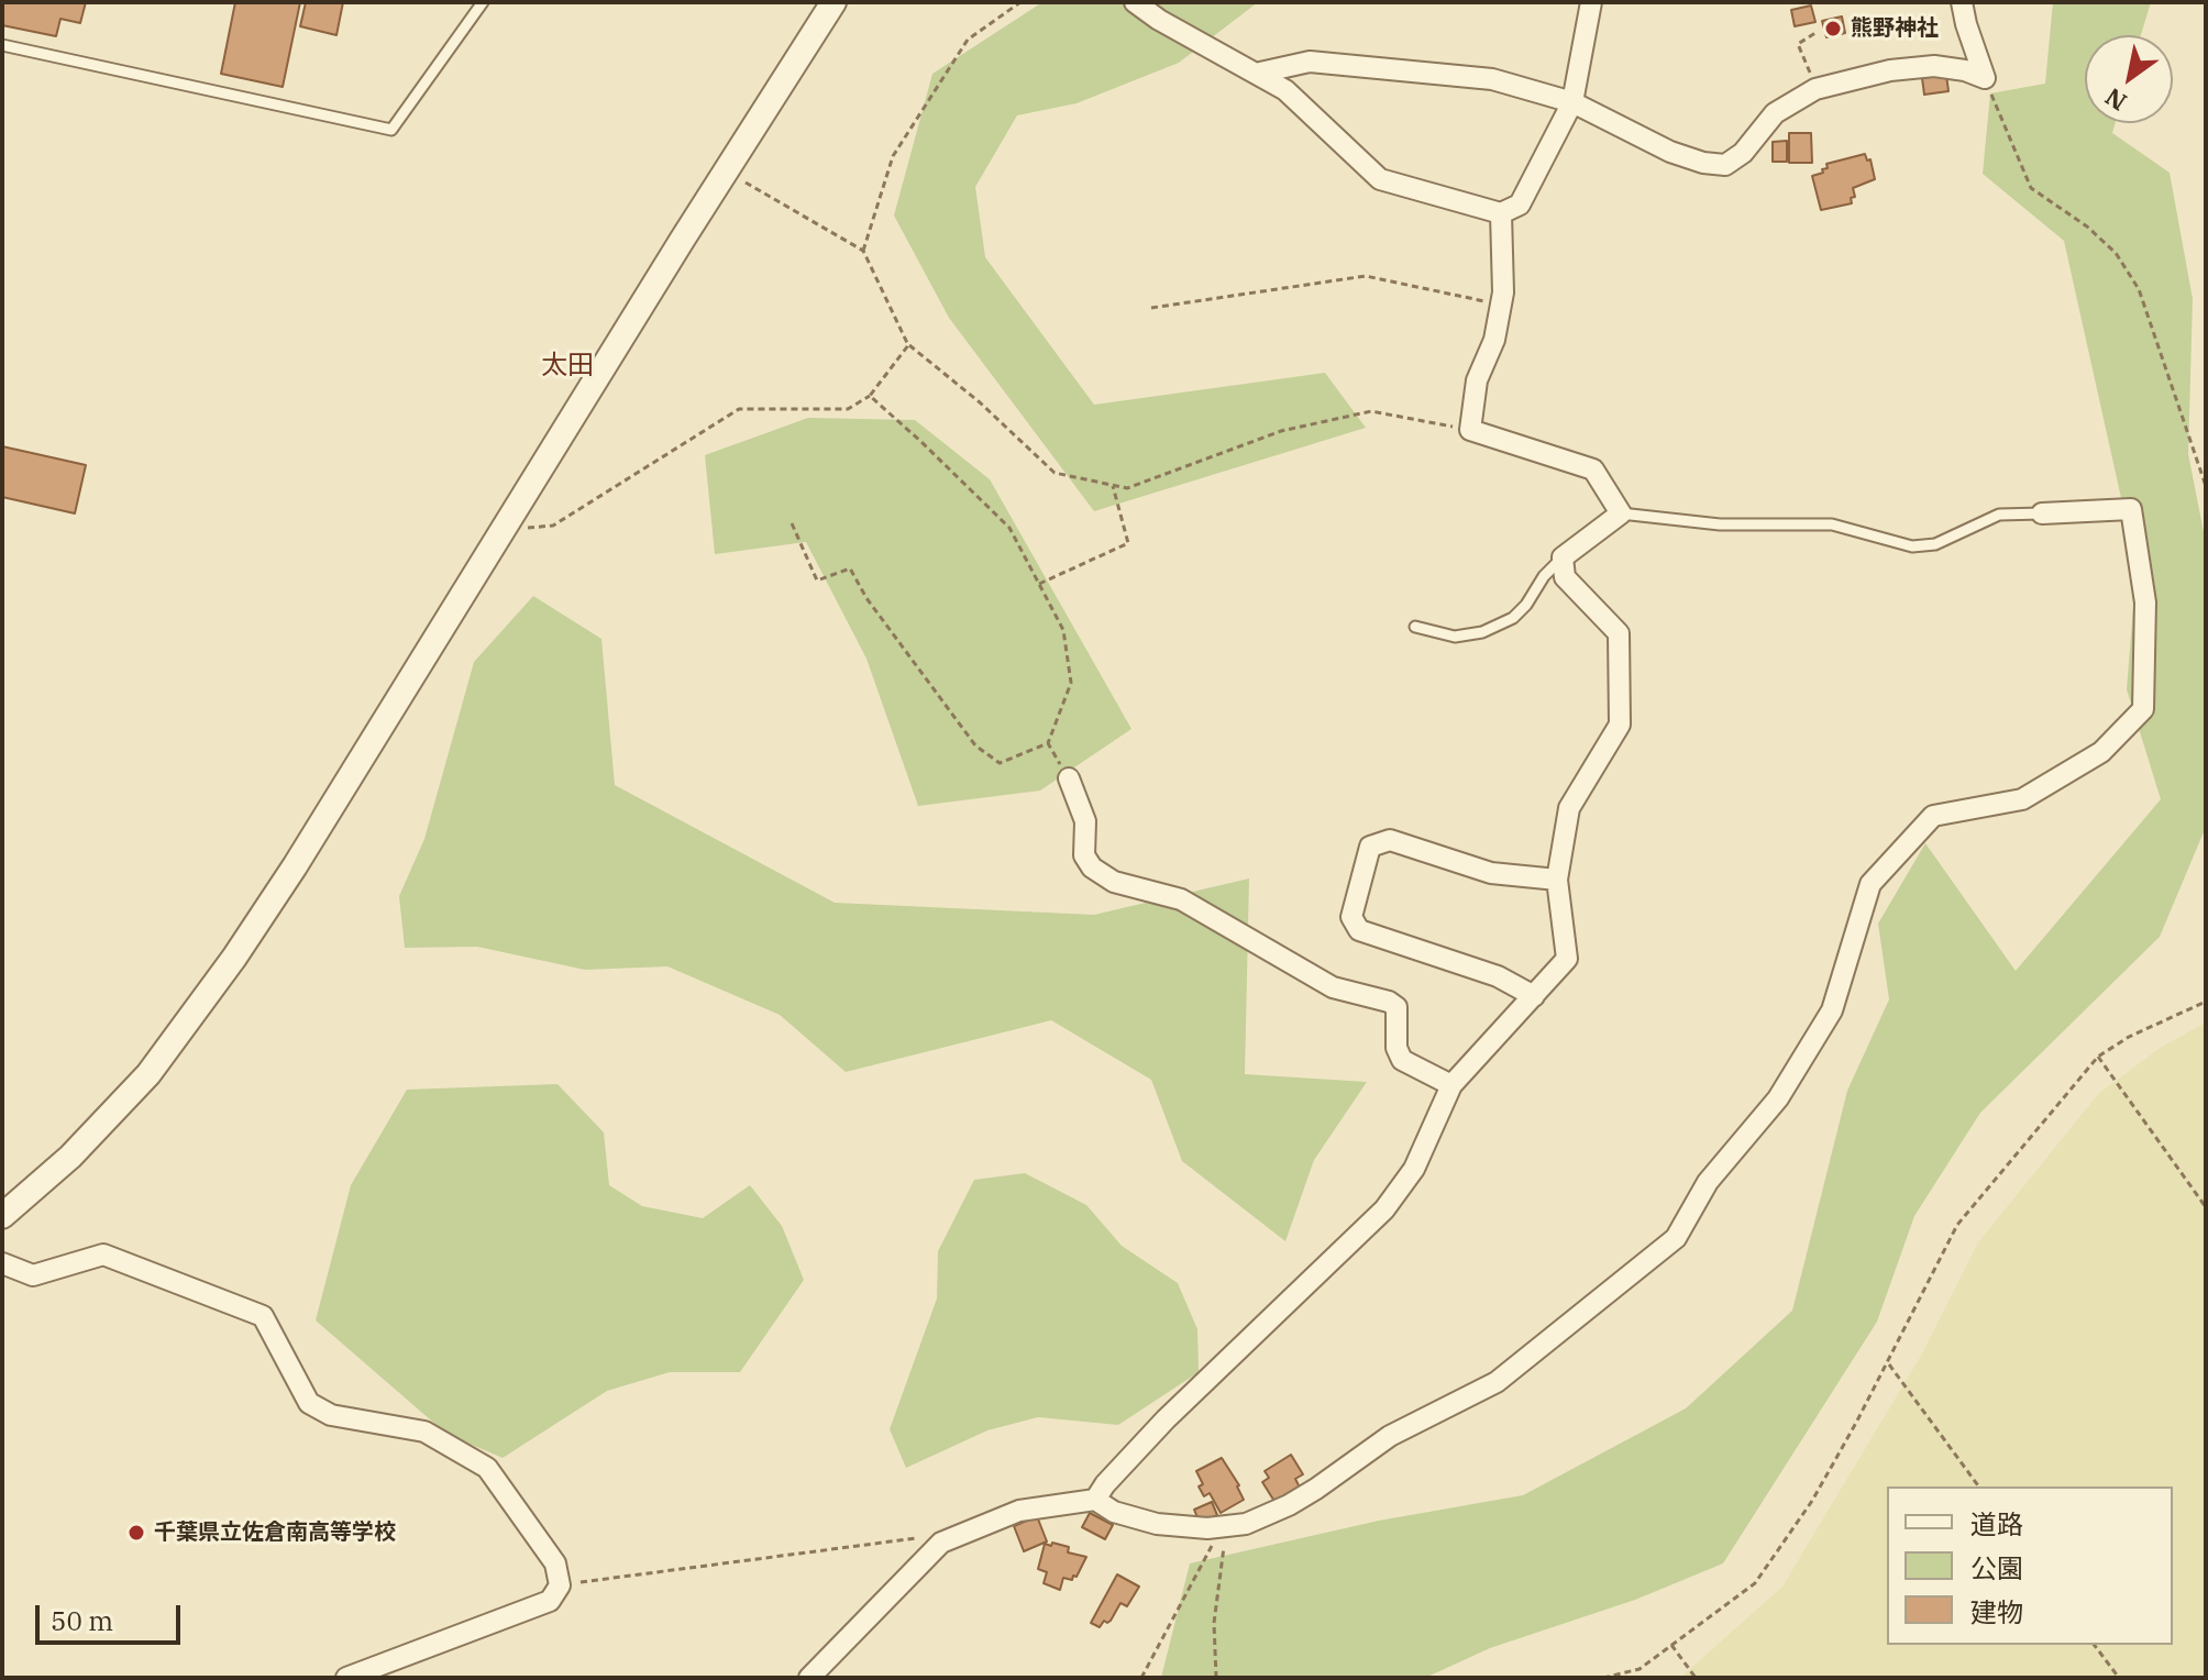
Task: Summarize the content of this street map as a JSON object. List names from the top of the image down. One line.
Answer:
{"districts":["太田"],"places":["熊野神社","千葉県立佐倉南高等学校"],"legend":["道路","公園","建物"],"scale_bar":"50 m","north":"bottom left"}
